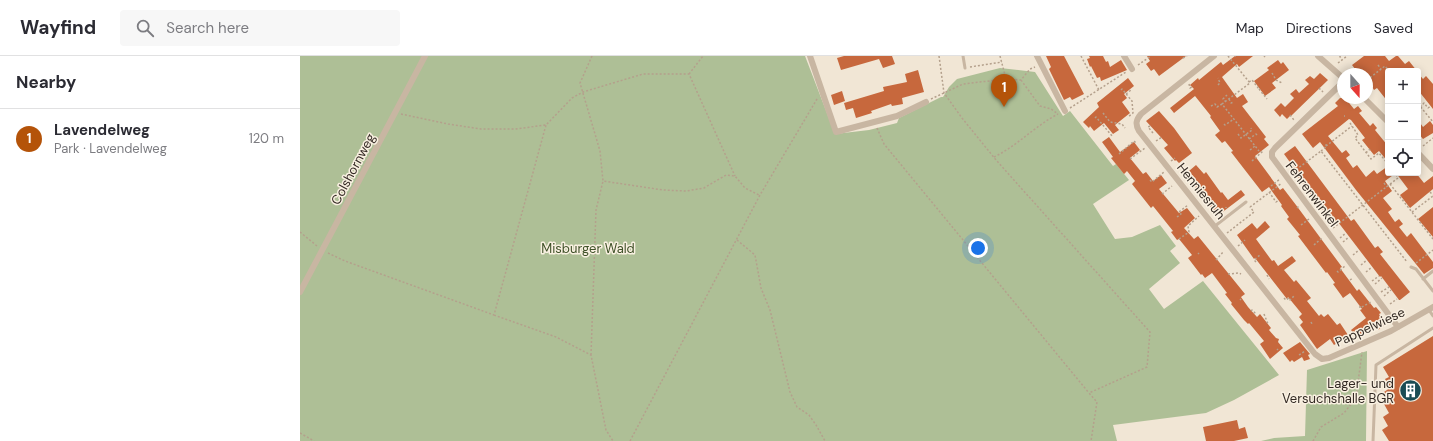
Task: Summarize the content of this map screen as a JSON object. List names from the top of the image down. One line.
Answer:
{"streets":{"street":["Colshornweg","Henniesruh","Fehrenwinkel","Pappelwiese"]},"crossings":[["Henniesruh","Pappelwiese"],["Fehrenwinkel","Pappelwiese"]],"parks":["Misburger Wald"],"places":{"building":["Lager- und Versuchshalle BGR"]},"north":"bottom","page":{"header":"Wayfind","search":"Search here","nav":["Map","Directions","Saved"],"heading":"Nearby","map_buttons":["+","−"],"pins":"1","list":[{"mark":"1","name":"Lavendelweg","note":"Park · Lavendelweg","value":"120 m"}]}}
